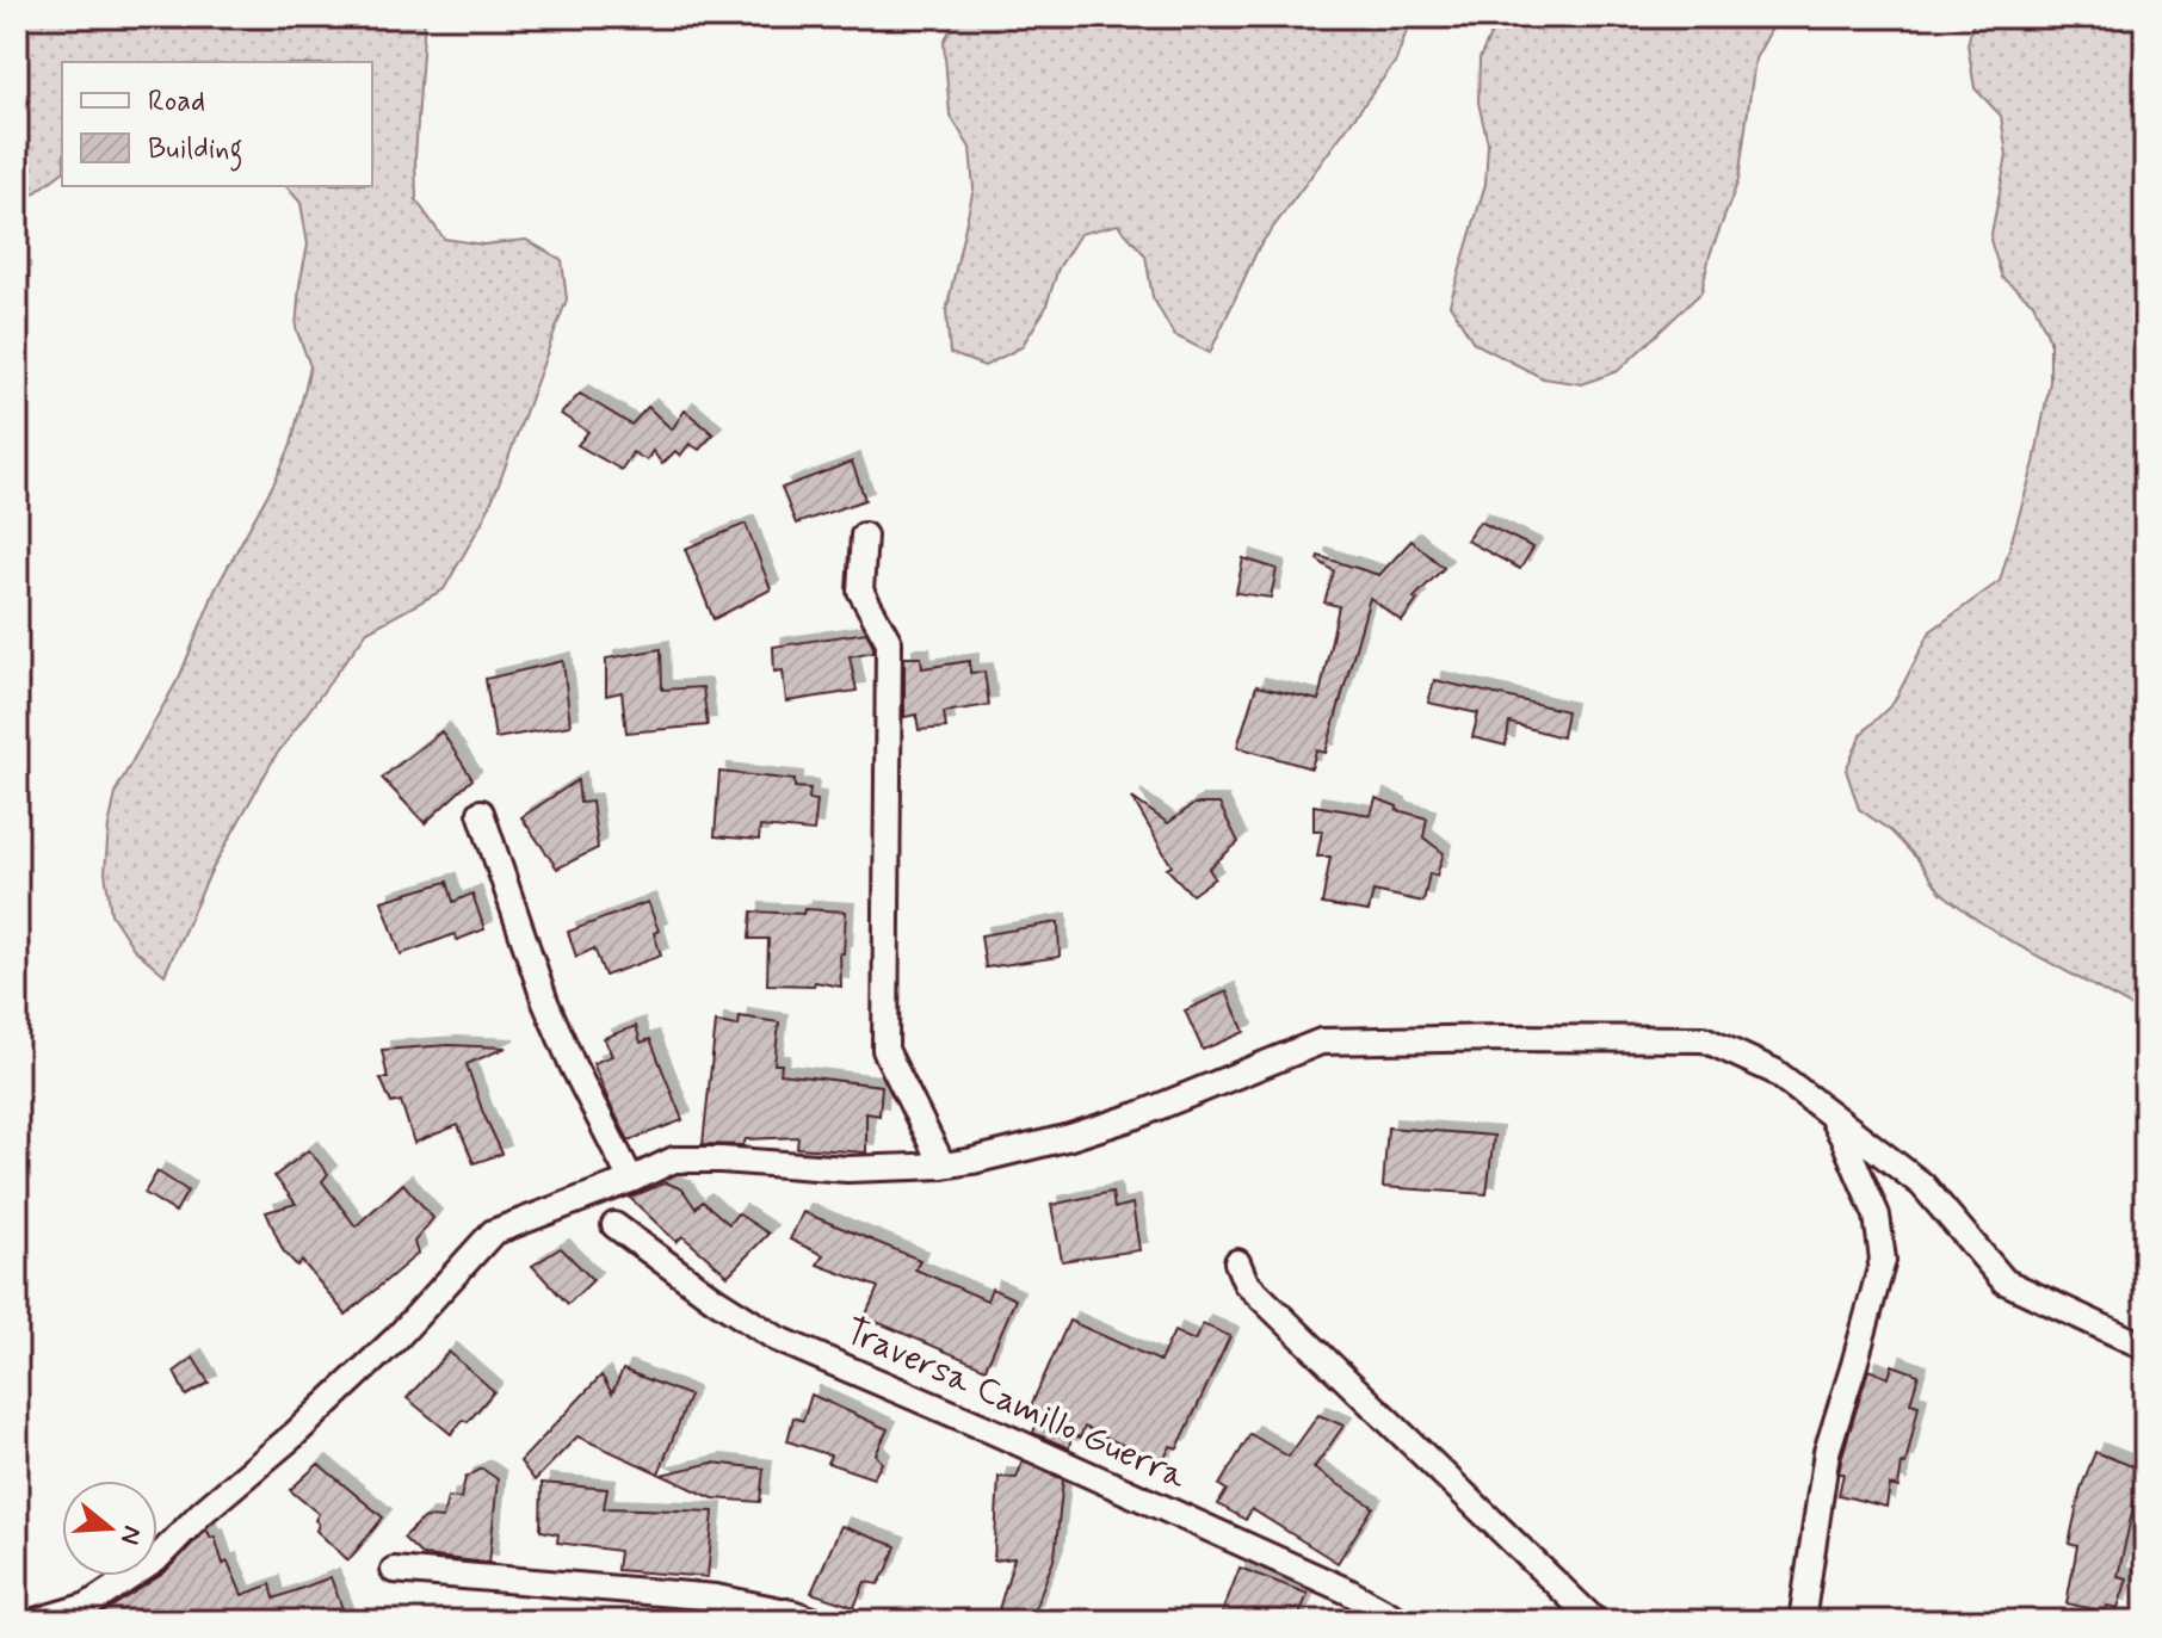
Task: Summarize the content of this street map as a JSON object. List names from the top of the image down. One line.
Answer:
{"streets":{"street":["Traversa Camillo Guerra"]},"legend":["Road","Building"],"north":"right"}
